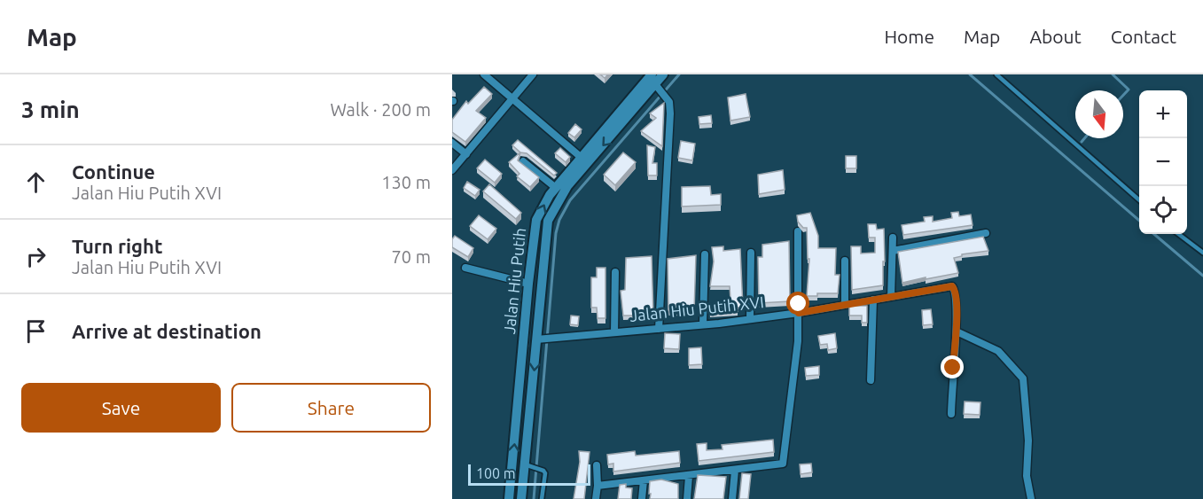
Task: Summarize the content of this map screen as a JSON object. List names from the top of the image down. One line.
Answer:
{"streets":{"street":["Jalan Hiu Putih","Jalan Hiu Putih XVI"]},"crossings":[["Jalan Hiu Putih","Jalan Hiu Putih XVI"]],"scale_bar":"100 m","north":"bottom","page":{"header":"Map","nav":["Home","Map","About","Contact"],"heading":["3 min","Walk · 200 m"],"map_buttons":["+","−"],"list":[["Continue","Jalan Hiu Putih XVI","130 m"],["Turn right","Jalan Hiu Putih XVI","70 m"],"Arrive at destination"],"buttons":["Save","Share"],"scale":"100 m"}}
